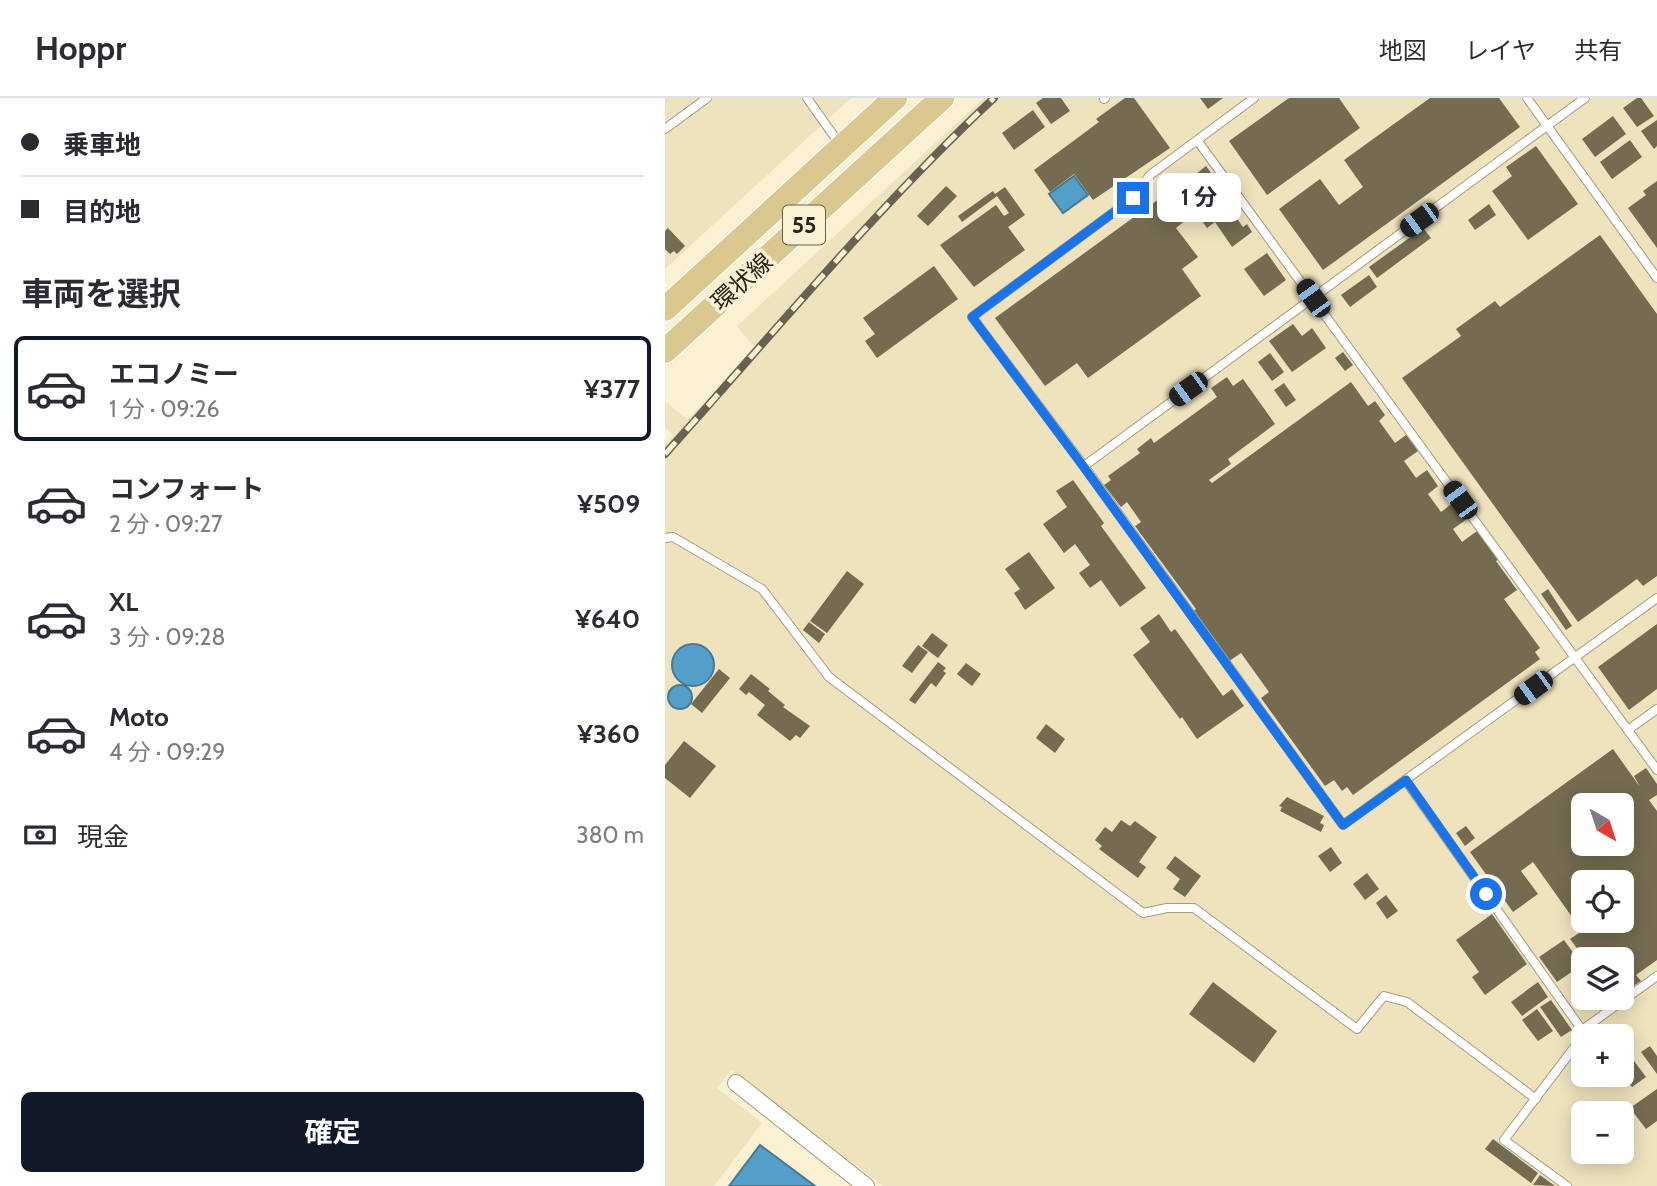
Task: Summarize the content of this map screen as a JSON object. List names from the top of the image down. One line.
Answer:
{"streets":{"main road":["55","環状線"]},"north":"bottom right","page":{"header":"Hoppr","nav":["地図","レイヤ","共有"],"banner":["乗車地","目的地"],"bubble":"1 分","heading":"車両を選択","list":[{"name":"エコノミー","note":"1 分 · 09:26","value":"¥377"},{"name":"コンフォート","note":"2 分 · 09:27","value":"¥509"},{"name":"XL","note":"3 分 · 09:28","value":"¥640"},{"name":"Moto","note":"4 分 · 09:29","value":"¥360"}],"map_buttons":["+","−"],"pay":["現金","380 m"],"buttons":"確定"}}
